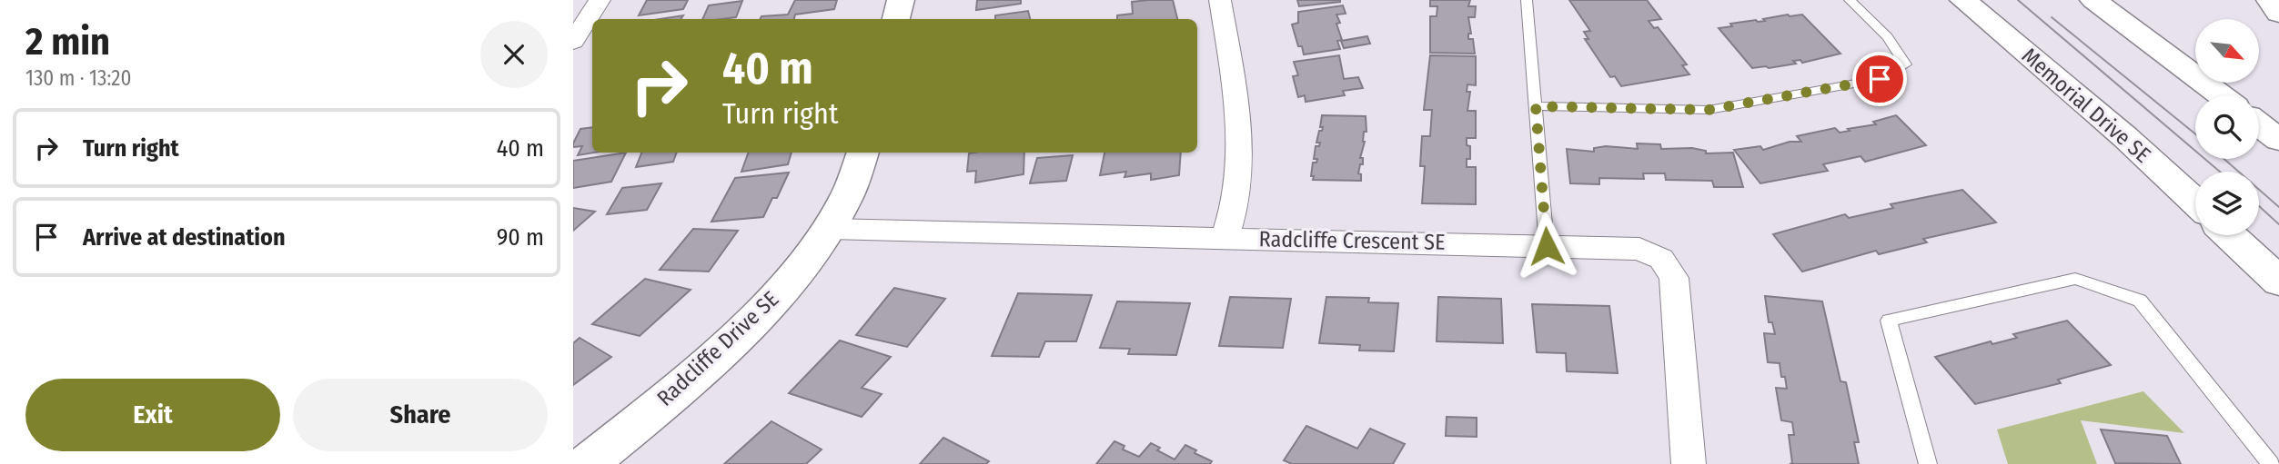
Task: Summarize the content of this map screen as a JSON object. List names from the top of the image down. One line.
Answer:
{"streets":{"main road":["Memorial Drive SE","Radcliffe Drive SE"],"street":["Radcliffe Crescent SE"]},"crossings":[["Radcliffe Crescent SE","Radcliffe Drive SE"]],"north":"bottom right","page":{"heading":["2 min","130 m · 13:20"],"turn":["40 m","Turn right"],"list":[{"name":"Turn right","value":"40 m"},{"name":"Arrive at destination","value":"90 m"}],"buttons":["Exit","Share"]}}
